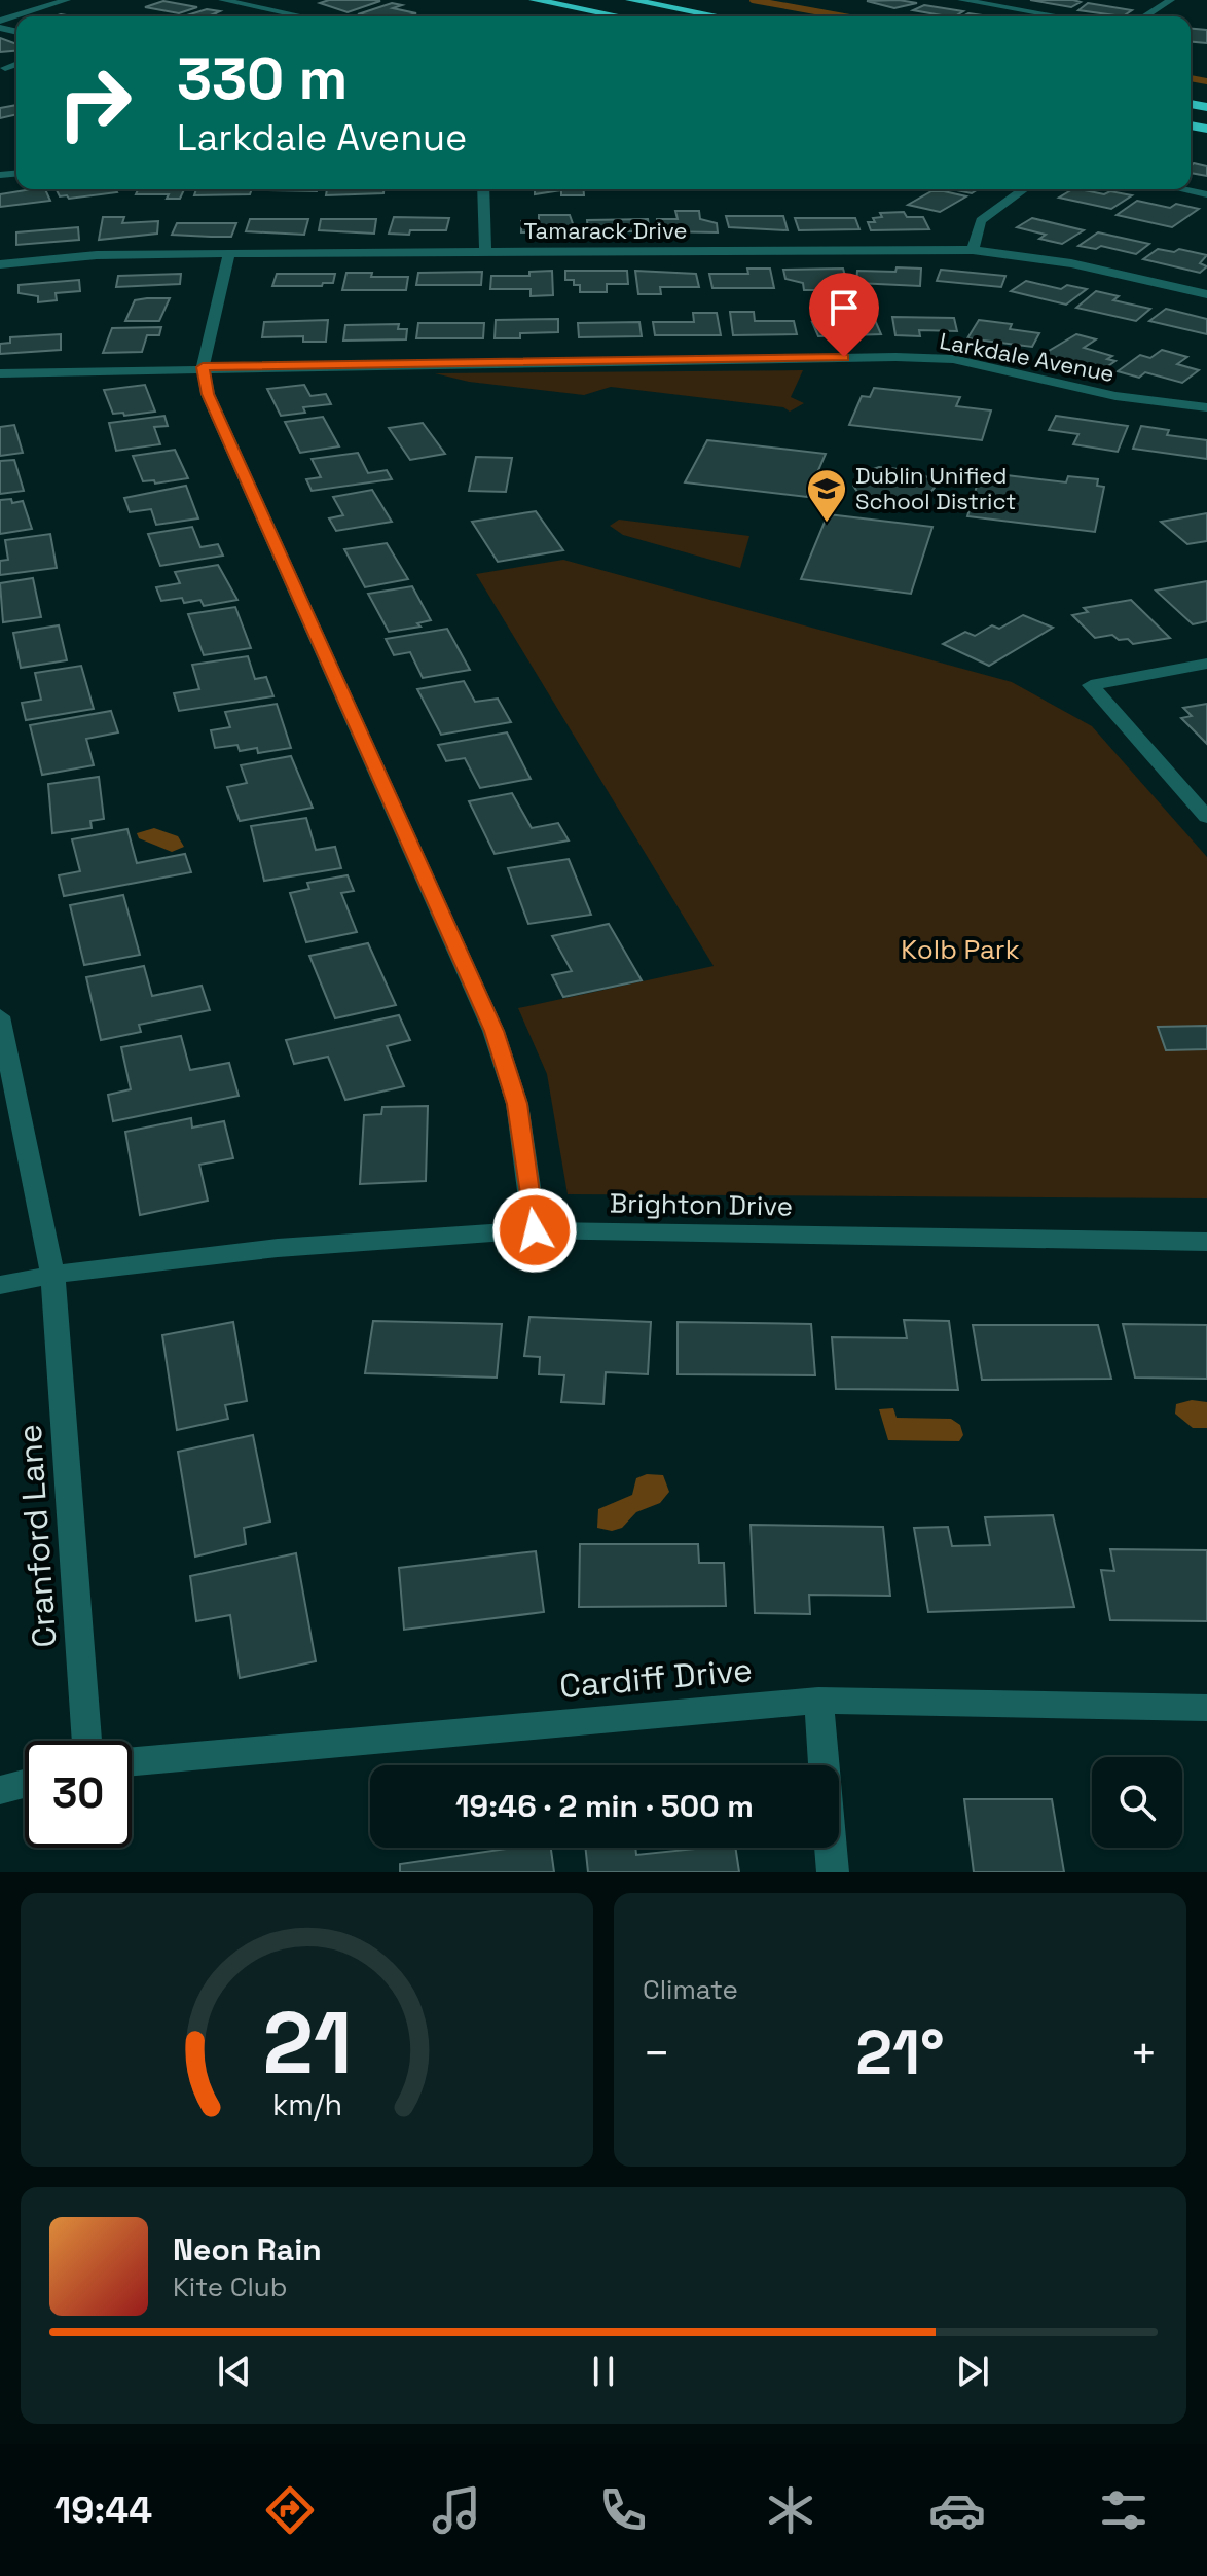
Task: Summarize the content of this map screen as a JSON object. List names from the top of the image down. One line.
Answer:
{"streets":{"street":["Tamarack Drive","Larkdale Avenue","Brighton Drive","Cranford Lane","Cardiff Drive"]},"crossings":[["Brighton Drive","Cranford Lane"]],"parks":["Kolb Park"],"places":{"school or university":["Dublin Unified School District"]},"page":{"turn":["330 m","Larkdale Avenue"],"limit":"30","trip":"19:46 · 2 min · 500 m","tile":"Climate","heat":["−","21°","+"],"song":["Neon Rain","Kite Club"],"tabs":"19:44","gauge":["21","km/h"]}}
